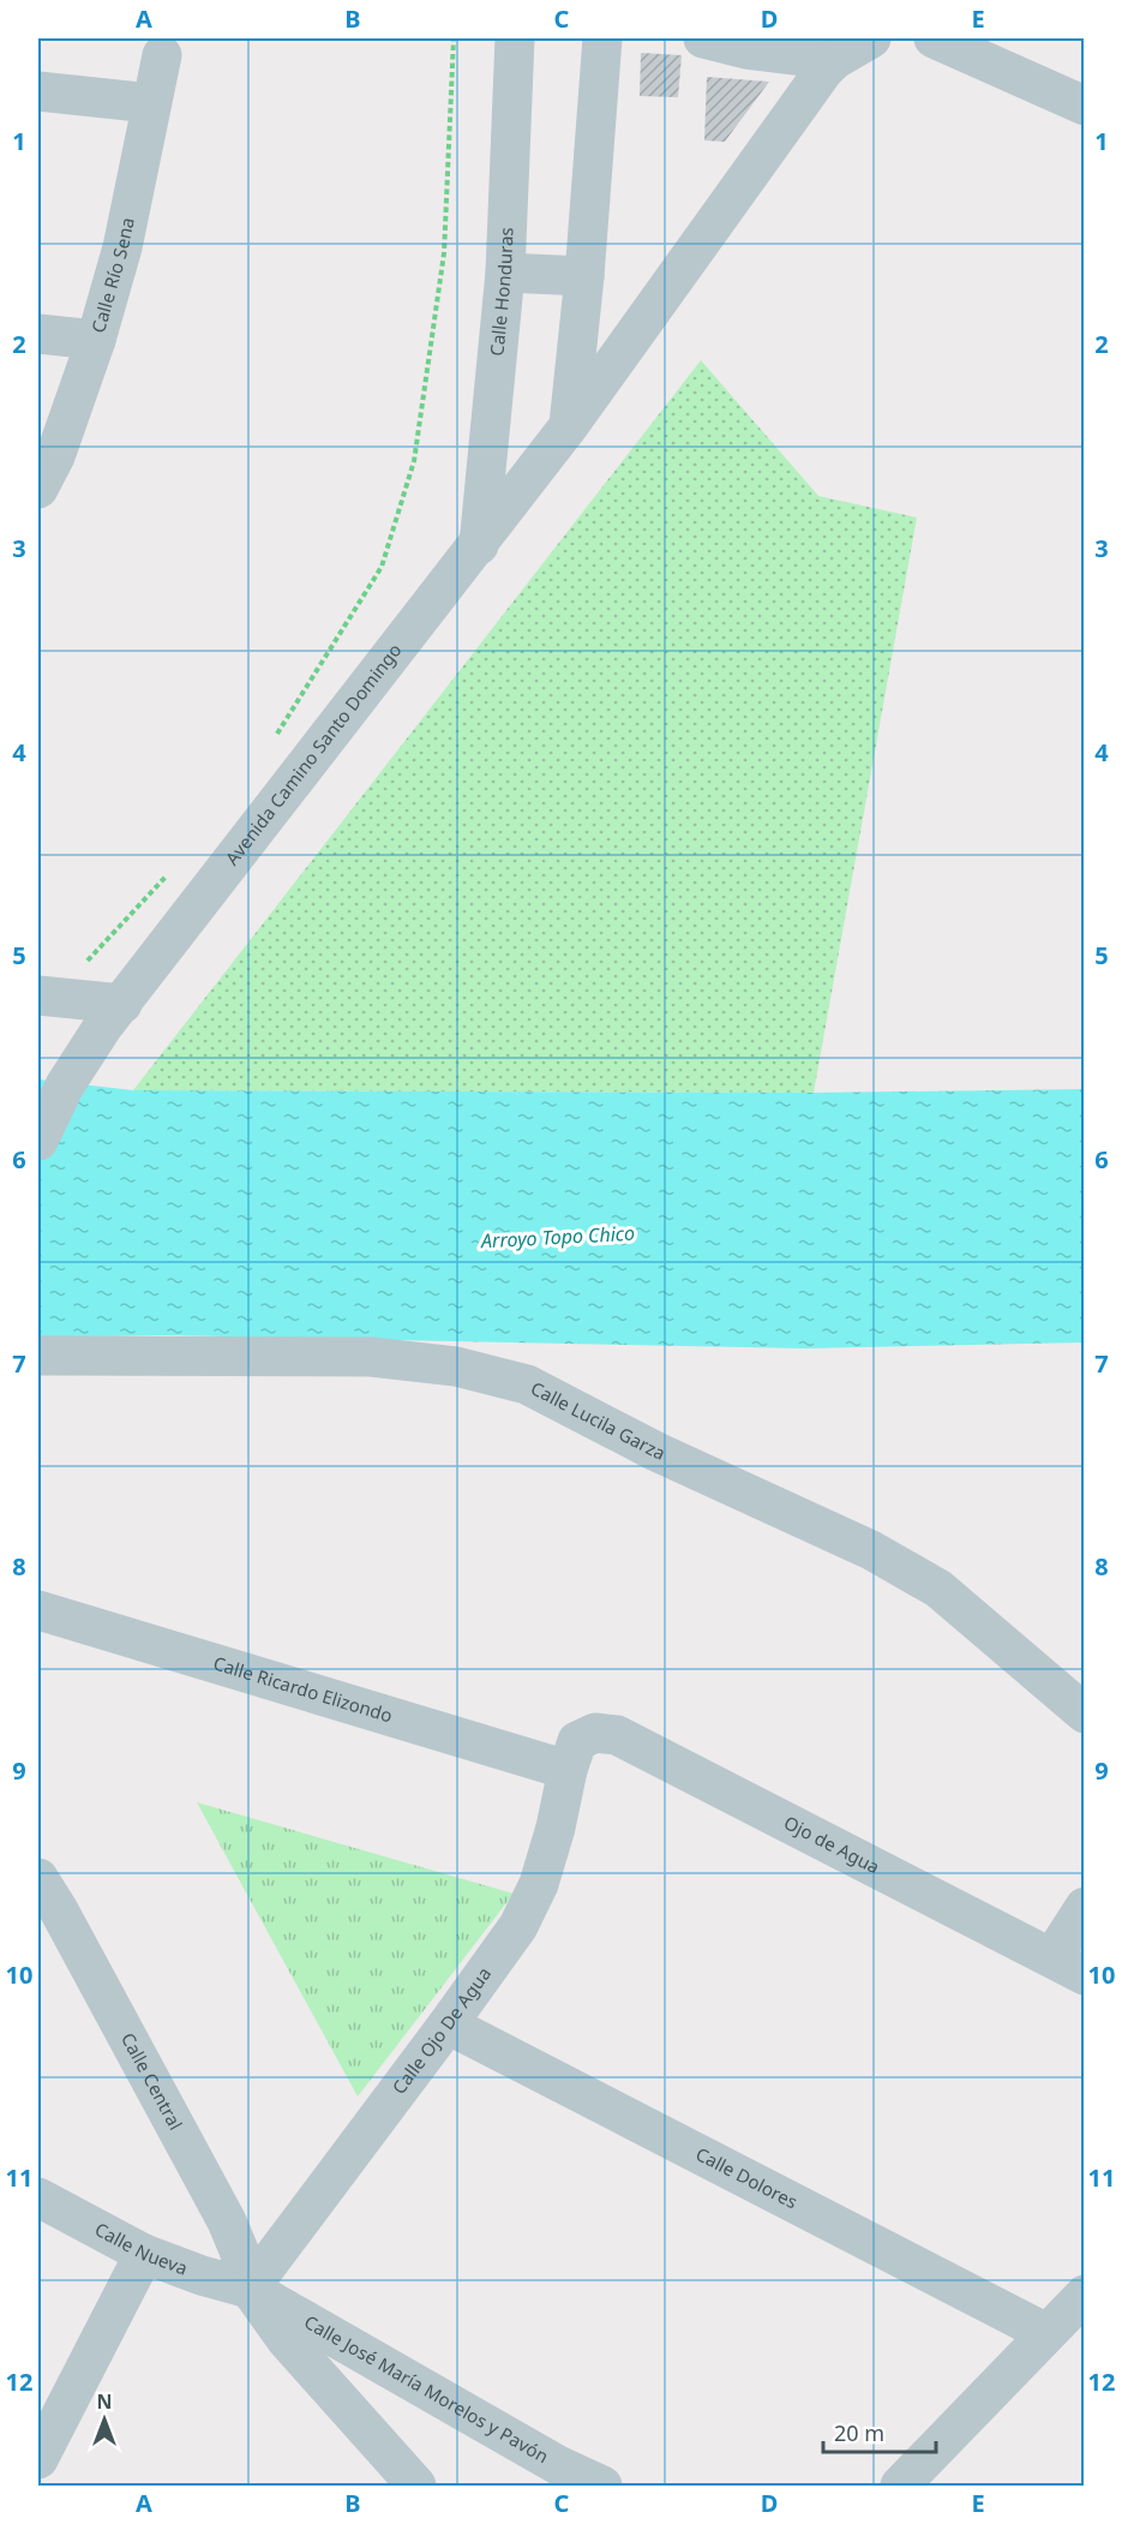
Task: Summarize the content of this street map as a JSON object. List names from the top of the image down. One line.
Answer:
{"streets":{"street":["Calle Río Sena","Calle Honduras","Avenida Camino Santo Domingo","Calle Lucila Garza","Calle Ricardo Elizondo","Ojo de Agua","Calle Ojo De Agua","Calle Central","Calle Dolores","Calle Nueva","Calle José María Morelos y Pavón"]},"crossings":[["Calle Honduras","Avenida Camino Santo Domingo"],["Calle Ricardo Elizondo","Ojo de Agua"],["Calle Ricardo Elizondo","Calle Ojo De Agua"],["Ojo de Agua","Calle Ojo De Agua"],["Calle Ojo De Agua","Calle Central"],["Calle Ojo De Agua","Calle Dolores"],["Calle Ojo De Agua","Calle Nueva"],["Calle Ojo De Agua","Calle José María Morelos y Pavón"],["Calle Central","Calle Nueva"],["Calle Central","Calle José María Morelos y Pavón"],["Calle Nueva","Calle José María Morelos y Pavón"]],"water":["Arroyo Topo Chico"],"scale_bar":"20 m","north":"top","grid":{"columns":["A","B","C","D","E"],"rows":["1","2","3","4","5","6","7","8","9","10","11","12"]}}
